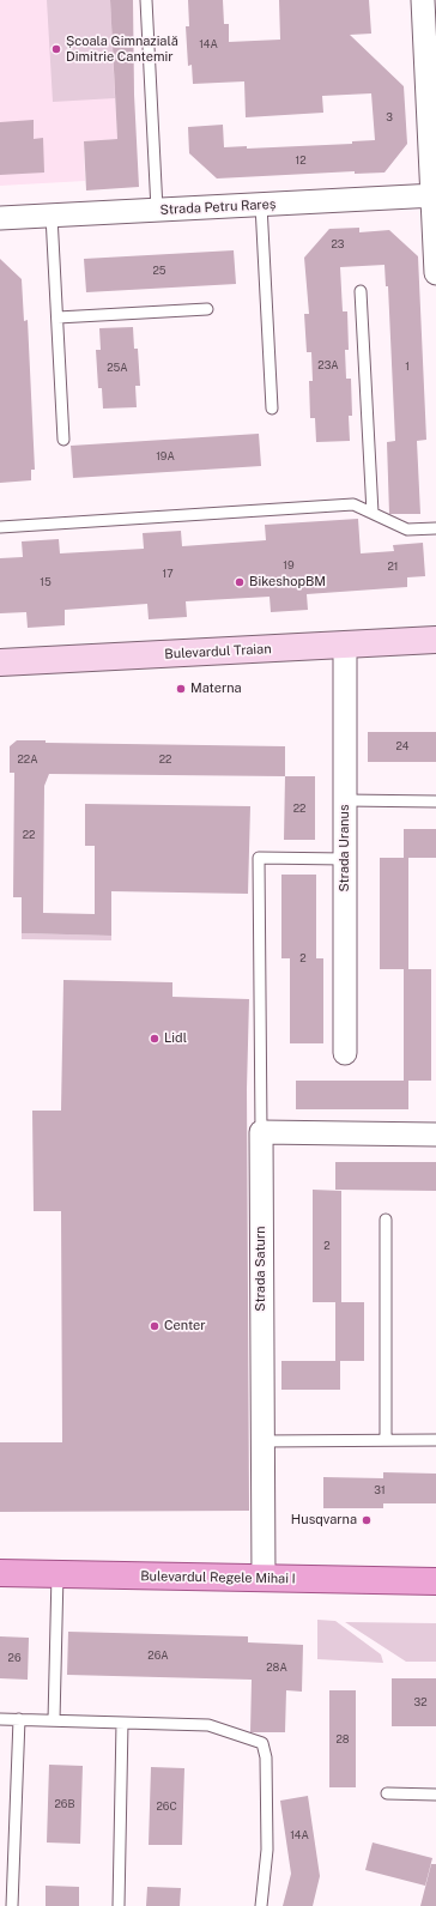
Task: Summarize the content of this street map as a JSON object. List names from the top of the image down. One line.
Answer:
{"streets":{"main road":["Bulevardul Regele Mihai I"],"street":["Strada Petru Rareș","Bulevardul Traian","Strada Uranus","Strada Saturn"]},"crossings":[["Bulevardul Traian","Strada Uranus"],["Strada Saturn","Bulevardul Regele Mihai I"]],"places":["Școala Gimnazială Dimitrie Cantemir","BikeshopBM","Materna","Lidl","Center","Husqvarna"],"house_numbers":["14A","3","12","23","25","23A","1","25A","19A","19","21","17","15","24","22A","22","22","22","2","2","31","26A","26","28A","32","28","26B","26C","14A"]}
